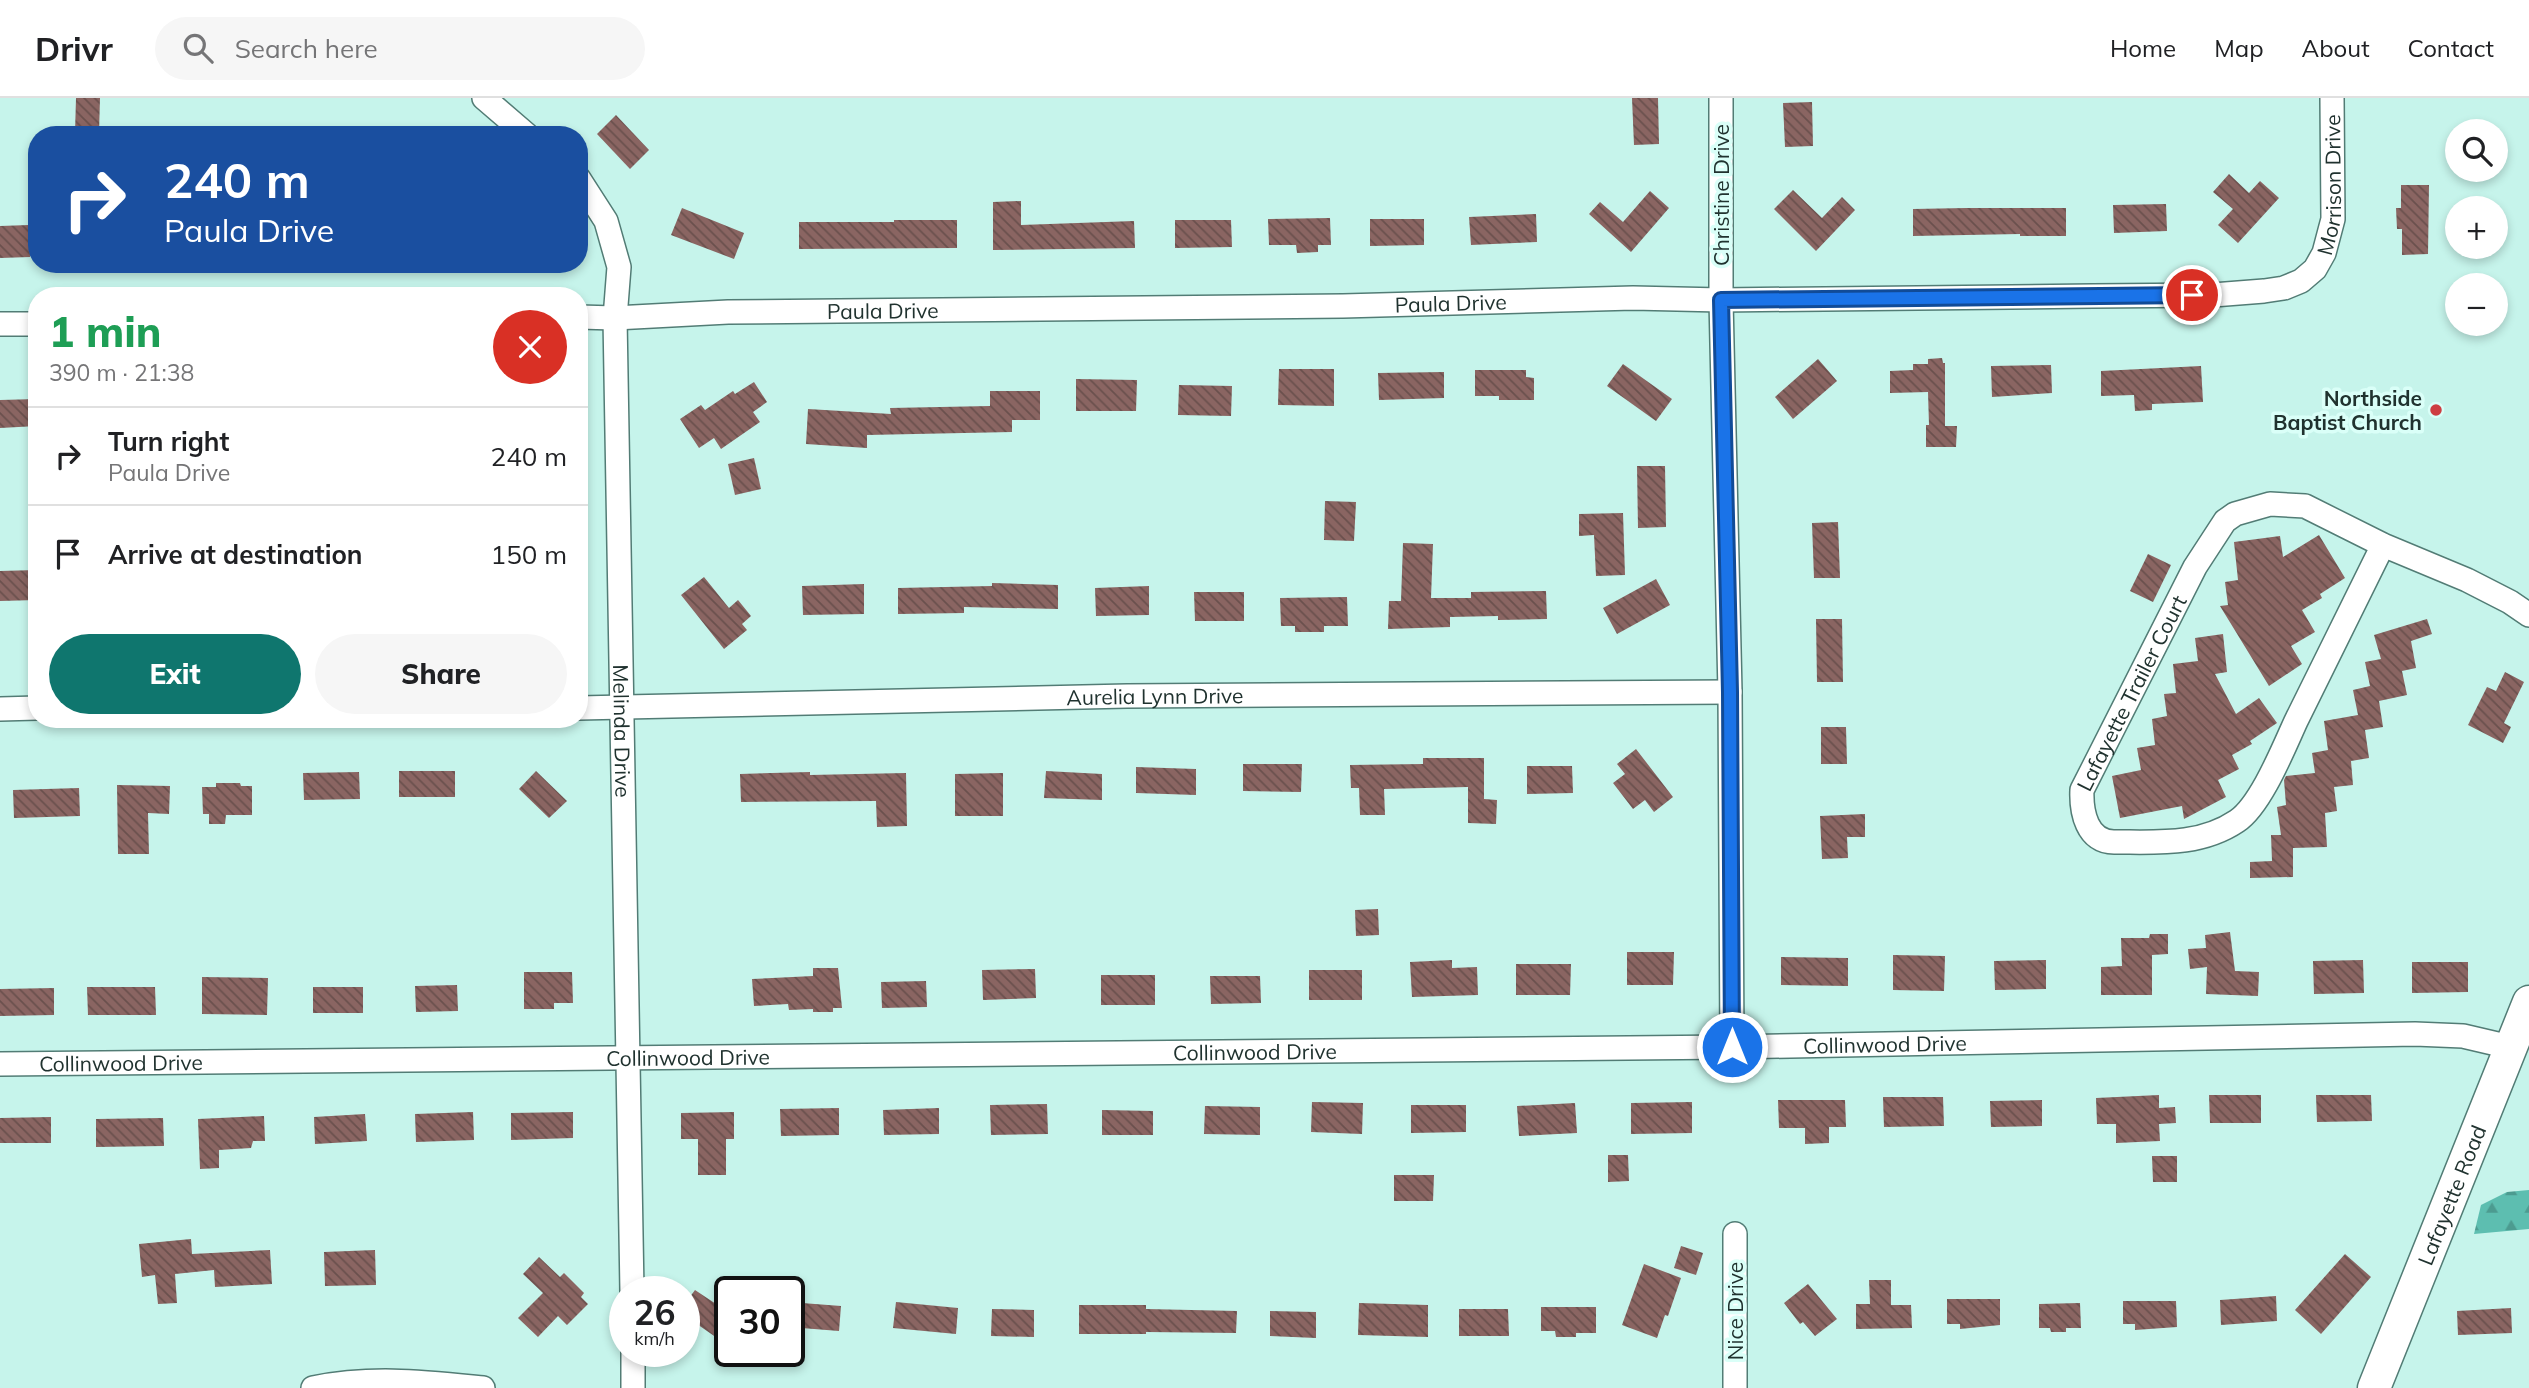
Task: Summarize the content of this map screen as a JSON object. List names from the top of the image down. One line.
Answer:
{"streets":{"main road":["Lafayette Road"],"street":["Morrison Drive","Christine Drive","Paula Drive","Lafayette Trailer Court","Aurelia Lynn Drive","Melinda Drive","Collinwood Drive","Nice Drive"]},"crossings":[["Morrison Drive","Paula Drive"],["Christine Drive","Paula Drive"],["Christine Drive","Aurelia Lynn Drive"],["Christine Drive","Collinwood Drive"],["Paula Drive","Melinda Drive"],["Aurelia Lynn Drive","Melinda Drive"],["Melinda Drive","Collinwood Drive"],["Collinwood Drive","Lafayette Road"]],"places":["Northside Baptist Church"],"page":{"header":"Drivr","search":"Search here","nav":["Home","Map","About","Contact"],"map_buttons":["+","−"],"turn":["240 m","Paula Drive"],"heading":["1 min","390 m · 21:38"],"list":[{"name":"Turn right","note":"Paula Drive","value":"240 m"},{"name":"Arrive at destination","value":"150 m"}],"buttons":["Exit","Share"],"speed":"26 km/h","limit":"30"}}
